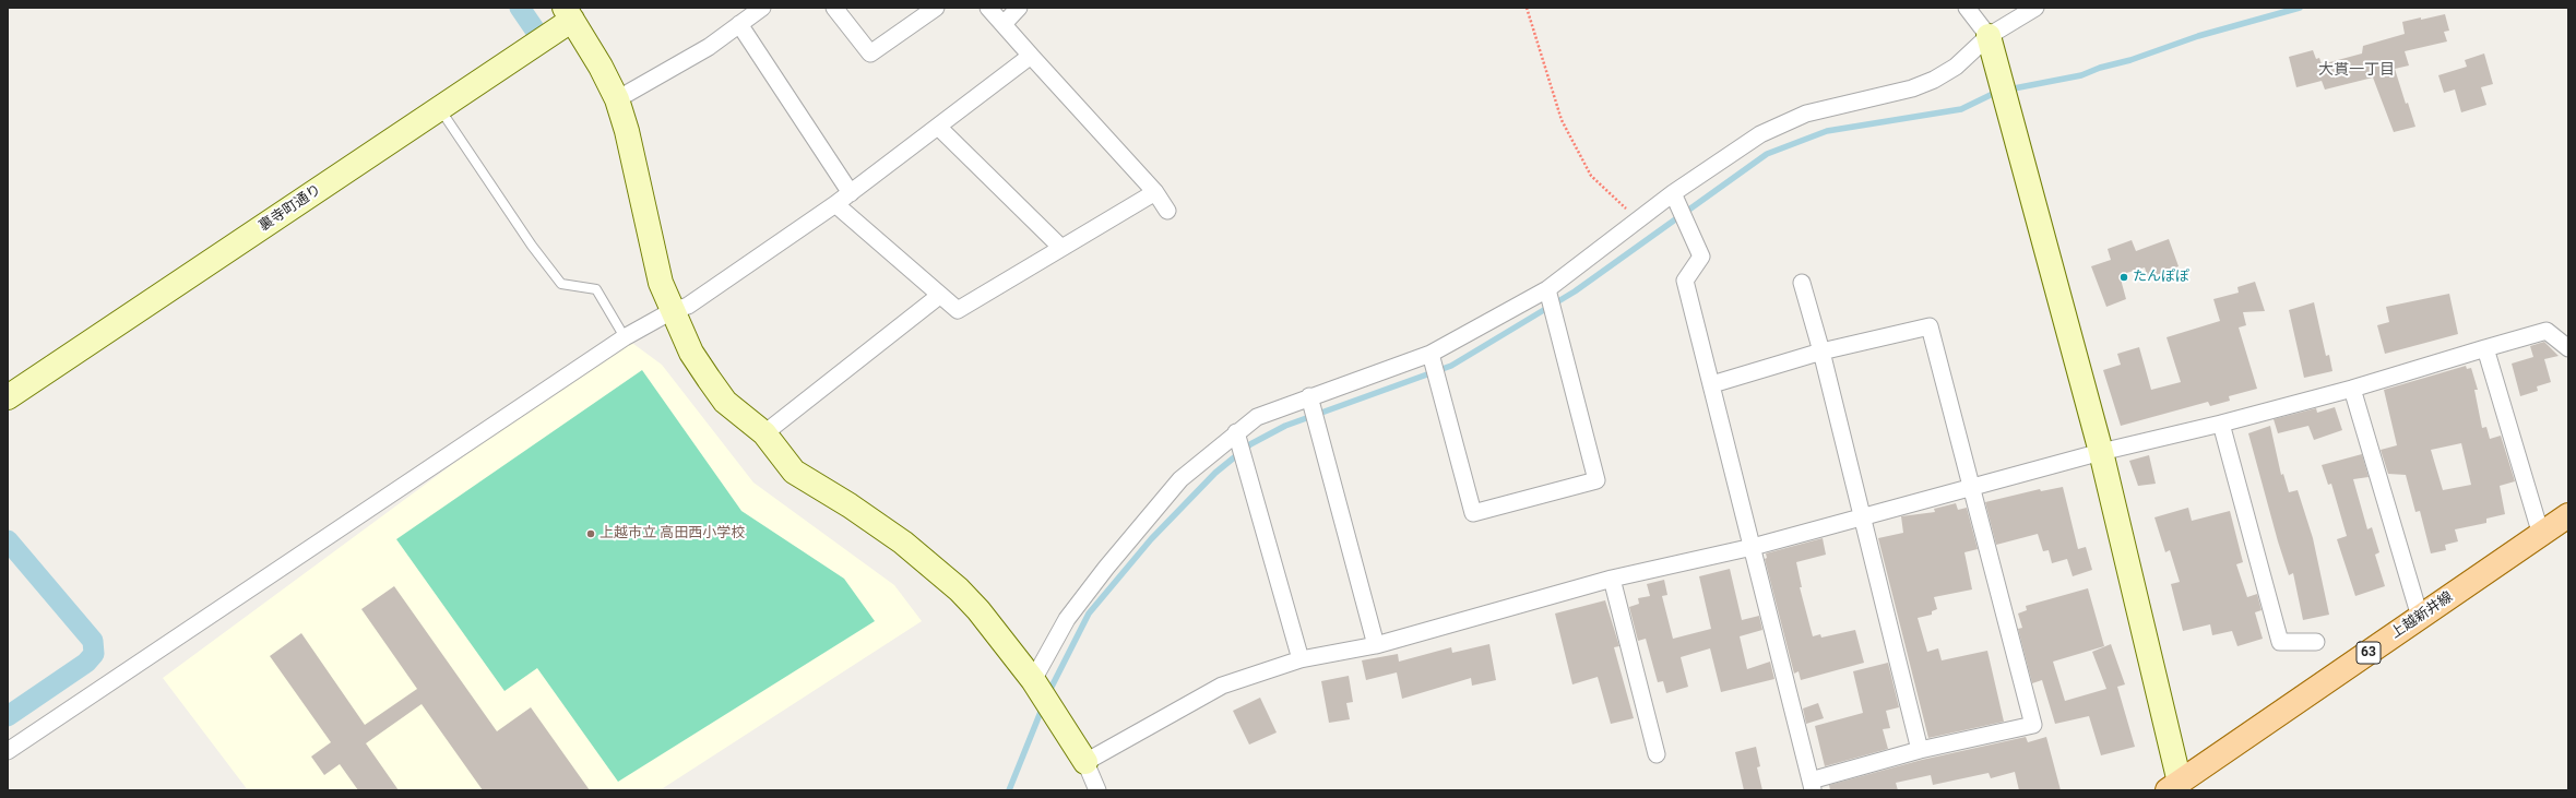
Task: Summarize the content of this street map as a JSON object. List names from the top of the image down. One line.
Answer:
{"streets":{"main road":["上越新井線","63"],"street":["裏寺町通り"]},"districts":["大貫一丁目"],"places":["たんぽぽ","上越市立 高田西小学校"]}
